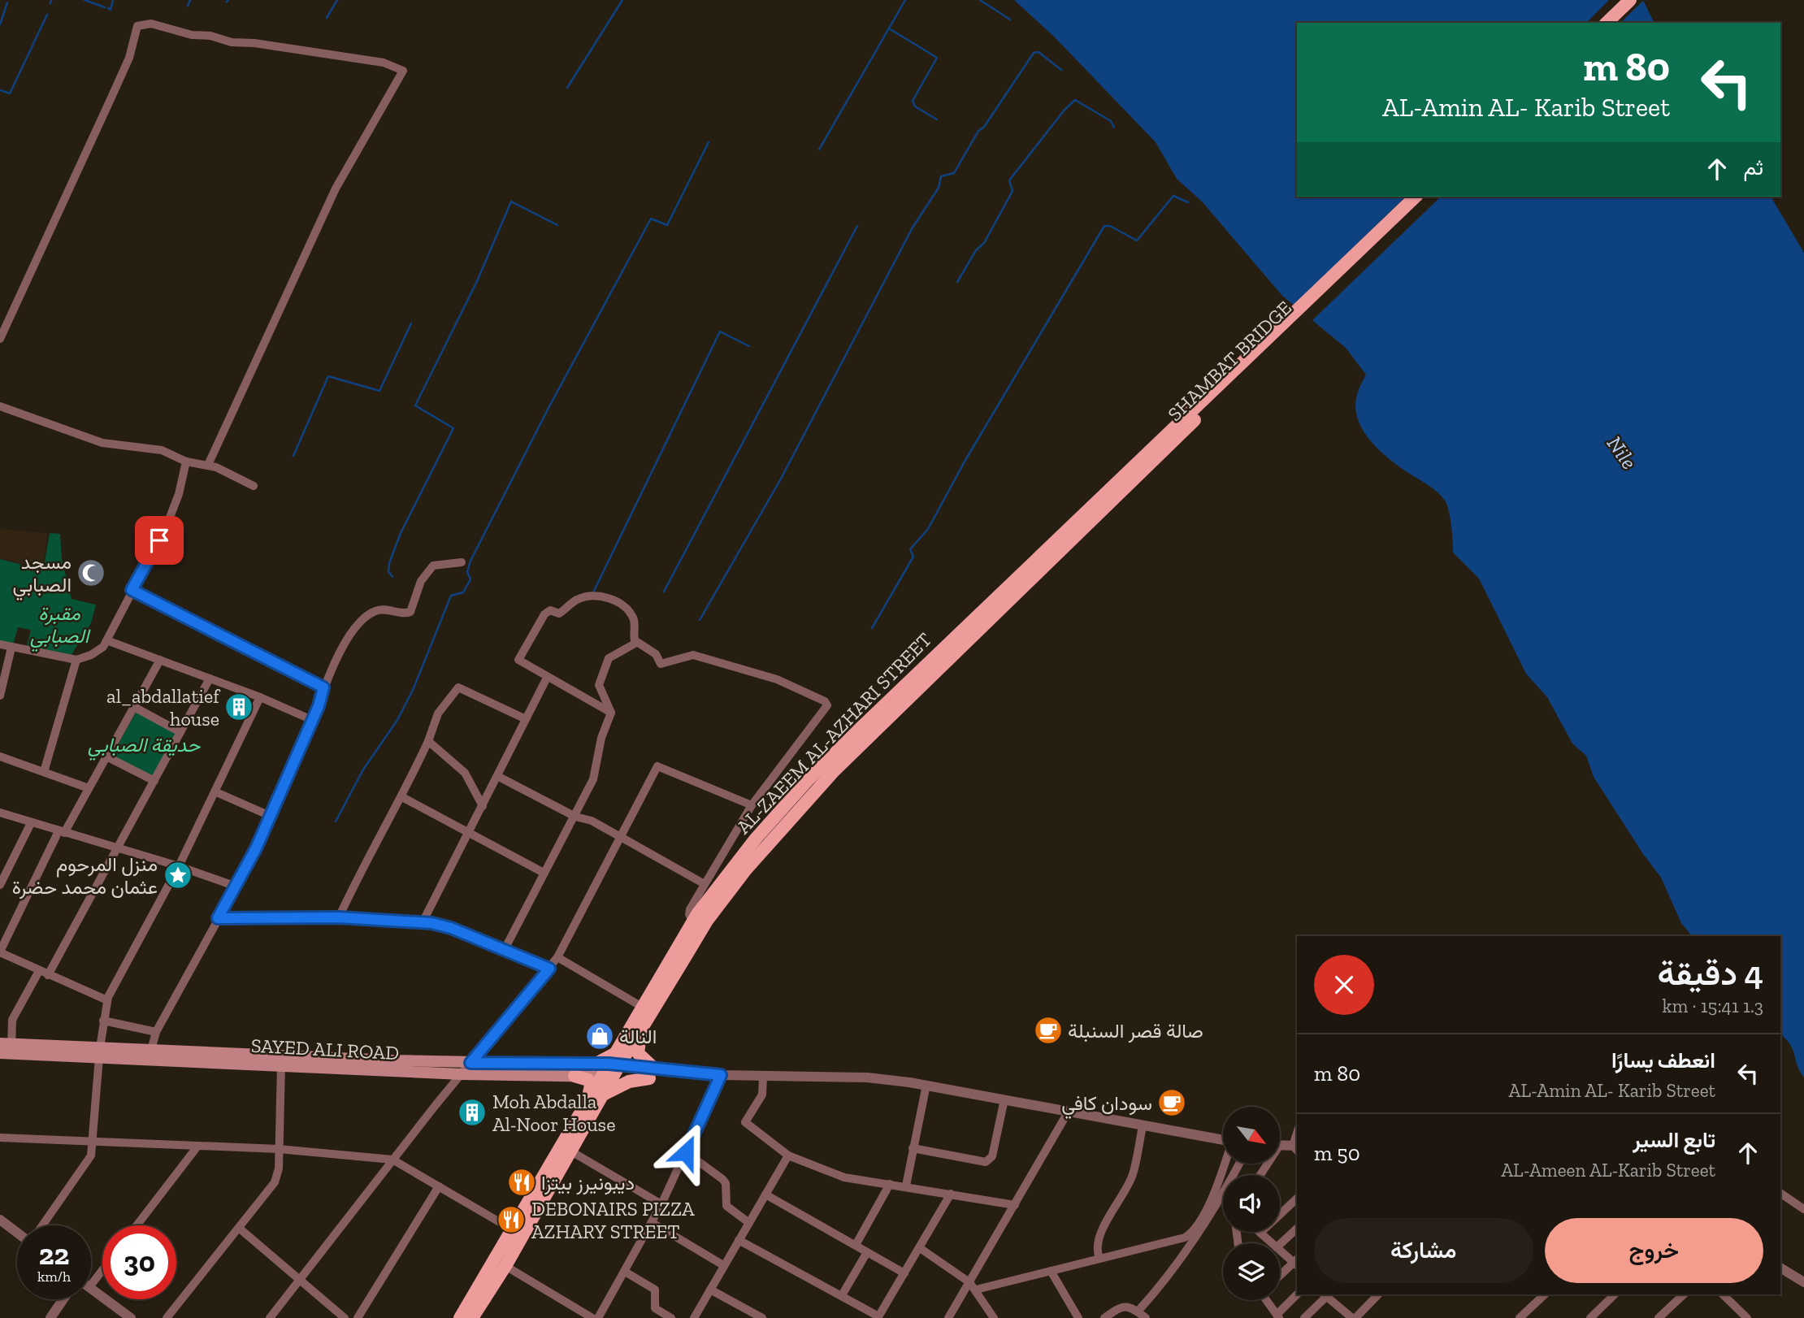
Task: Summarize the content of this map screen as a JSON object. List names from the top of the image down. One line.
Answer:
{"streets":{"main road":["SHAMBAT BRIDGE","AL-ZAEEM AL-AZHARI STREET","SAYED ALI ROAD"]},"crossings":[["SHAMBAT BRIDGE","AL-ZAEEM AL-AZHARI STREET"],["AL-ZAEEM AL-AZHARI STREET","SAYED ALI ROAD"]],"water":["Nile"],"parks":["مقبرة الصبابي","حديقة الصبابي"],"places":{"mosque":["مسجد الصبابي"],"building":["al_abdallatief house","Moh Abdalla Al-Noor House"],"place":["منزل المرحوم عثمان محمد حضرة"],"cafe":["صالة قصر السنبلة","سودان كافي"],"shop":["النالة"],"restaurant":["ديبونيرز بيتزا","DEBONAIRS PIZZA AZHARY STREET"]},"north":"bottom right","page":{"turn":["80 m","AL-Amin AL- Karib Street"],"then":"ثم","heading":["4 دقيقة","1.3 km · 15:41"],"list":[{"name":"انعطف يسارًا","note":"AL-Amin AL- Karib Street","value":"80 m"},{"name":"تابع السير","note":"AL-Ameen AL-Karib Street","value":"50 m"}],"buttons":["خروج","مشاركة"],"speed":"22 km/h","limit":"30"}}
